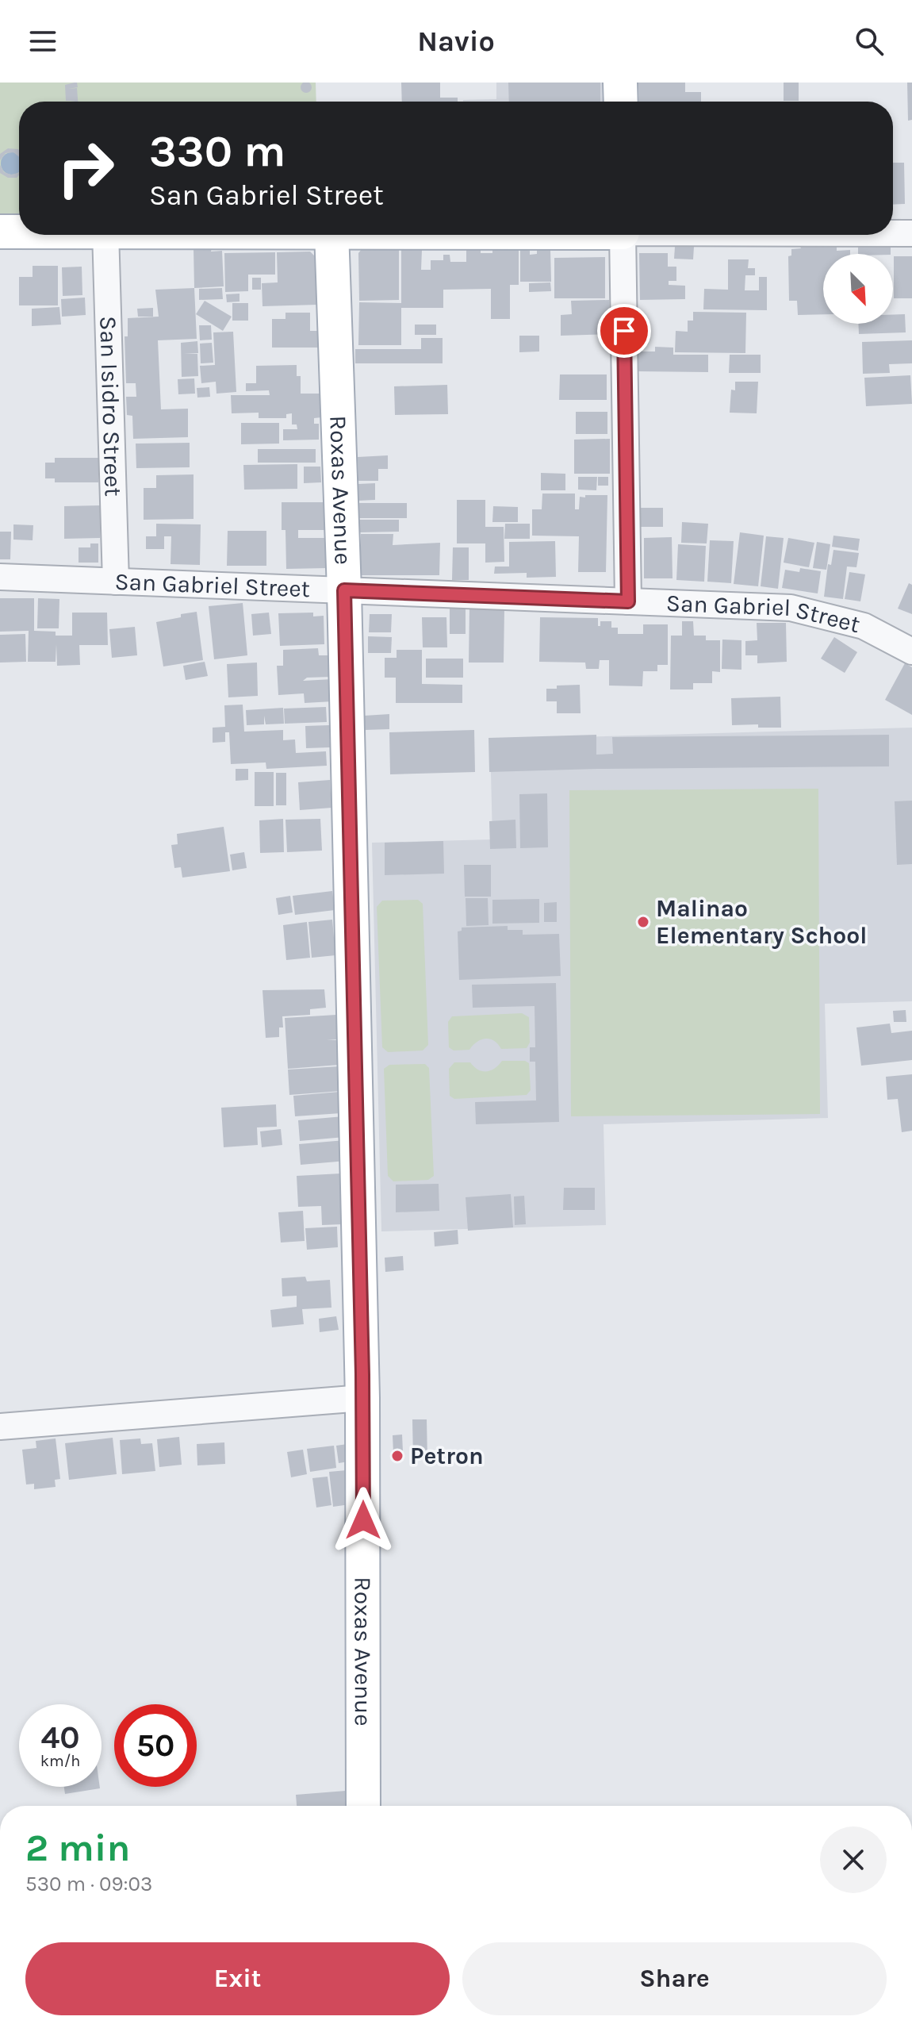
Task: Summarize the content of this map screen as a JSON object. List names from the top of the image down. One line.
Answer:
{"streets":{"main road":["Roxas Avenue"],"street":["San Isidro Street","San Gabriel Street"]},"crossings":[["San Isidro Street","San Gabriel Street"],["Roxas Avenue","San Gabriel Street"]],"places":["Malinao Elementary School","Petron"],"north":"bottom right","page":{"header":"Navio","turn":["330 m","San Gabriel Street"],"speed":"40 km/h","limit":"50","heading":["2 min","530 m · 09:03"],"buttons":["Exit","Share"]}}
